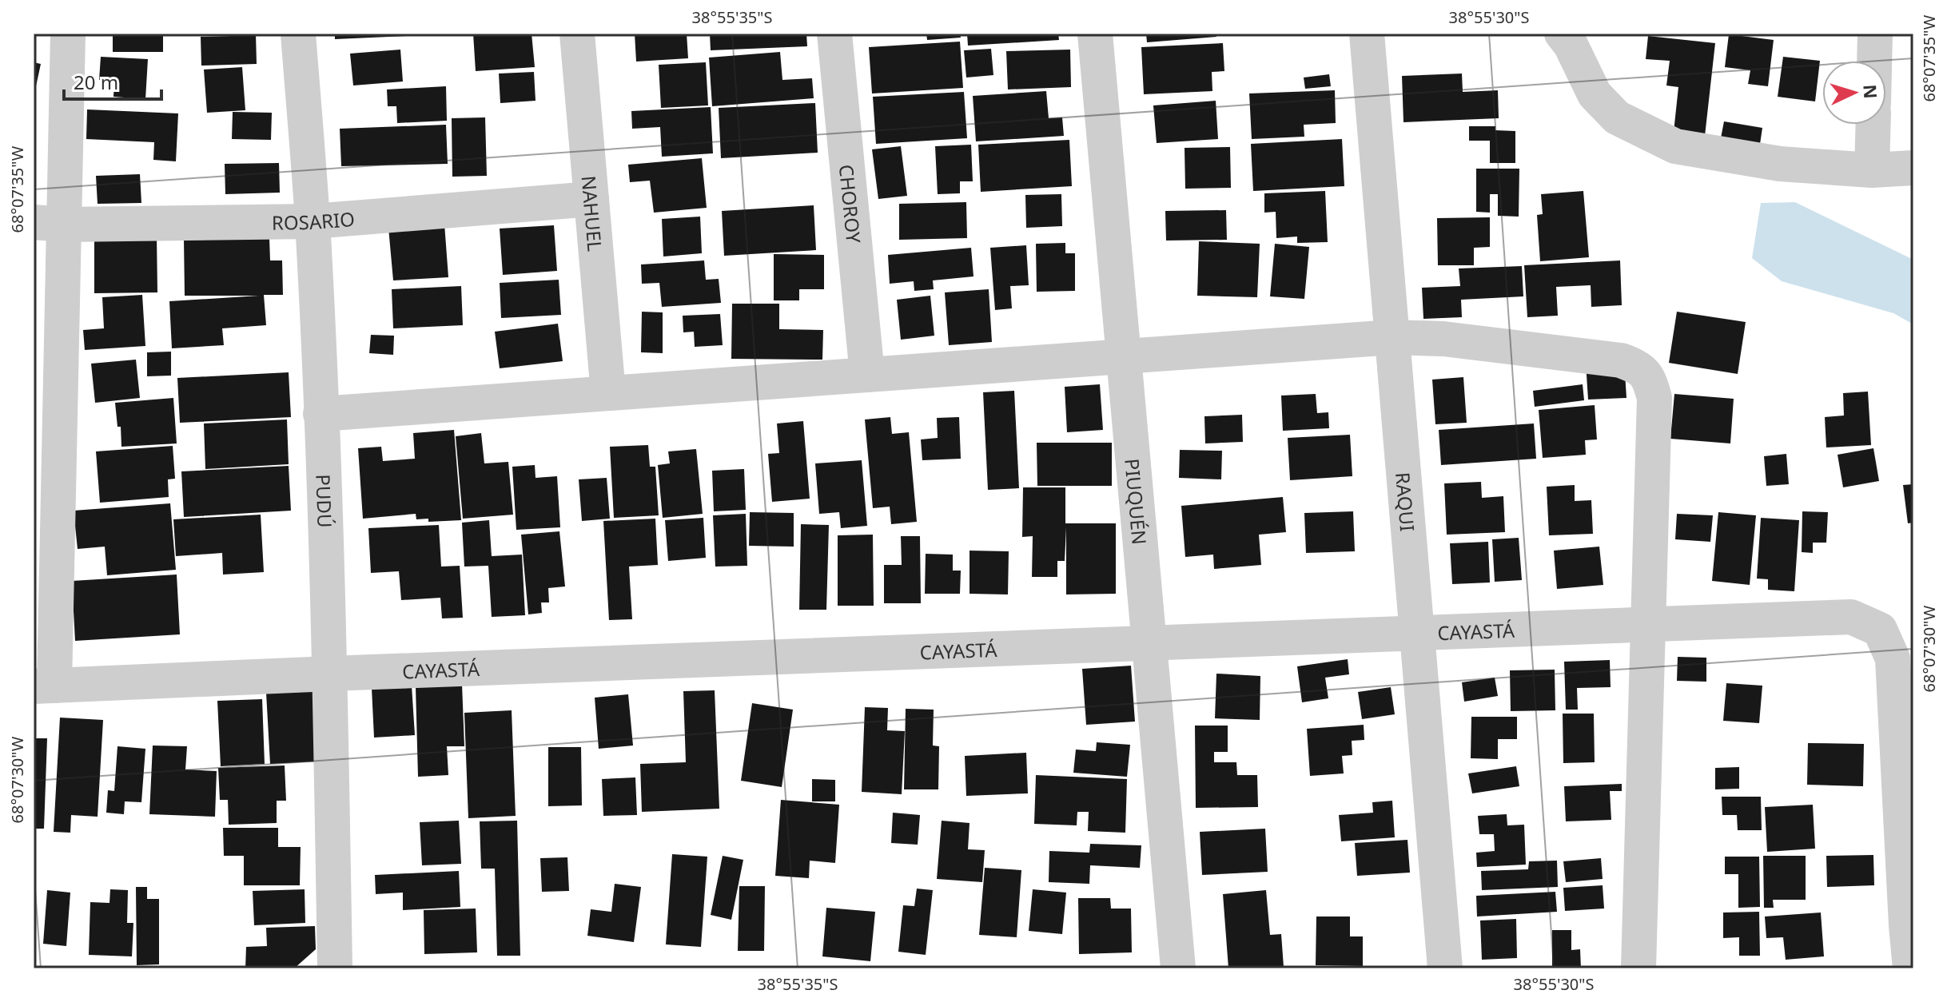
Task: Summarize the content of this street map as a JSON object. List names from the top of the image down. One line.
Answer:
{"streets":{"lane":["CHOROY","NAHUEL","ROSARIO","PUDÚ","PIUQUÉN","RAQUI","CAYASTÁ"]},"crossings":[["NAHUEL","ROSARIO"],["ROSARIO","PUDÚ"],["PUDÚ","CAYASTÁ"],["PIUQUÉN","CAYASTÁ"],["RAQUI","CAYASTÁ"]],"scale_bar":"20 m","north":"right","coordinates":["38°55'35\"S","38°55'30\"S","68°07'35\"W","68°07'30\"W"]}
